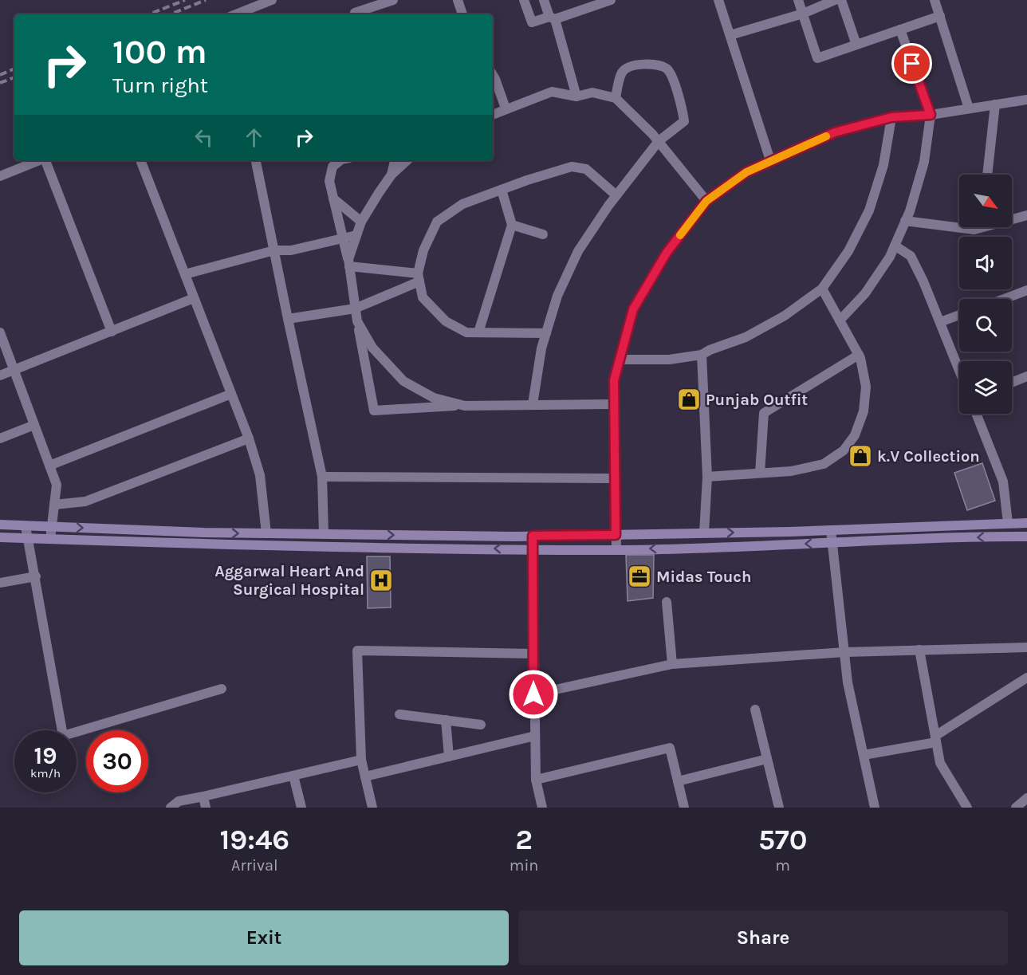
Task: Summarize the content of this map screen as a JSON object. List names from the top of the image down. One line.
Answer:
{"places":{"shop":["Punjab Outfit","k.V Collection"],"office":["Midas Touch"],"hospital":["Aggarwal Heart And Surgical Hospital"]},"north":"bottom right","page":{"turn":["100 m","Turn right"],"speed":"19 km/h","limit":"30","eta":["19:46","Arrival","2","min","570","m"],"buttons":["Exit","Share"]}}
